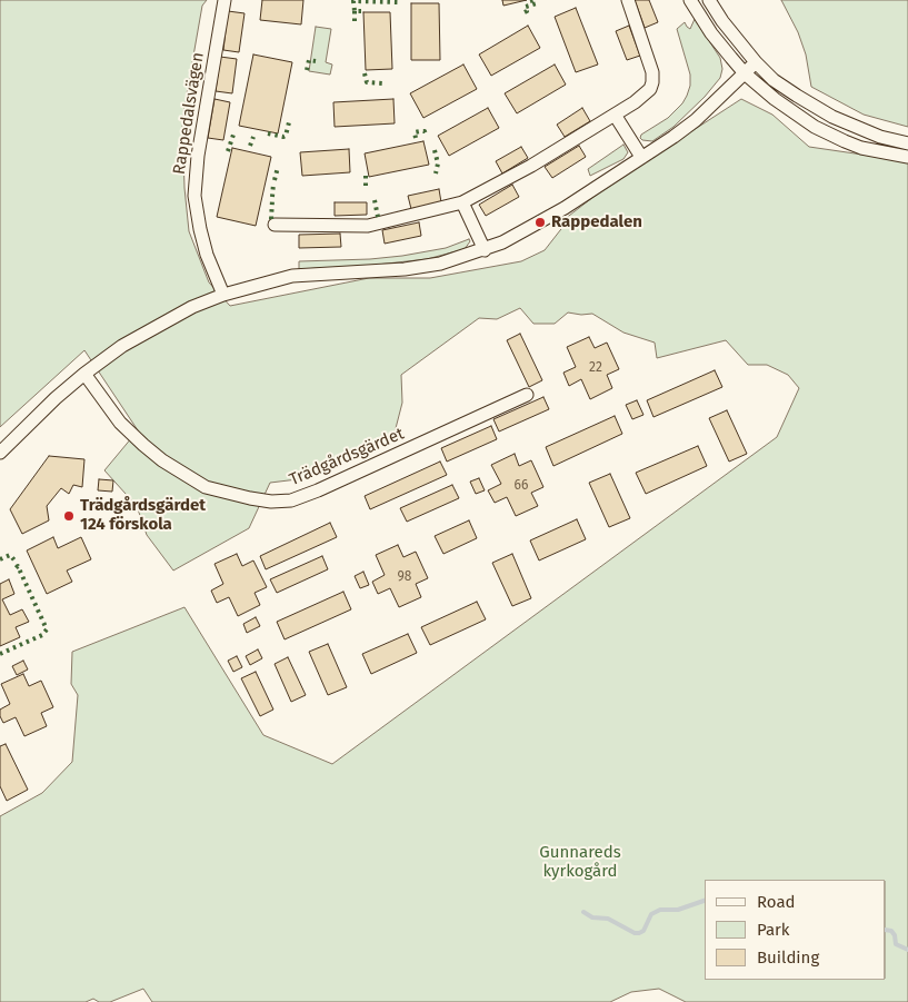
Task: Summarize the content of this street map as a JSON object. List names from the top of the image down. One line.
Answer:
{"streets":{"street":["Rappedalsvägen","Trädgårdsgärdet"]},"parks":["Gunnareds kyrkogård"],"places":["Rappedalen","Trädgårdsgärdet 124 förskola"],"house_numbers":["22","66","98"],"legend":["Road","Park","Building"]}
